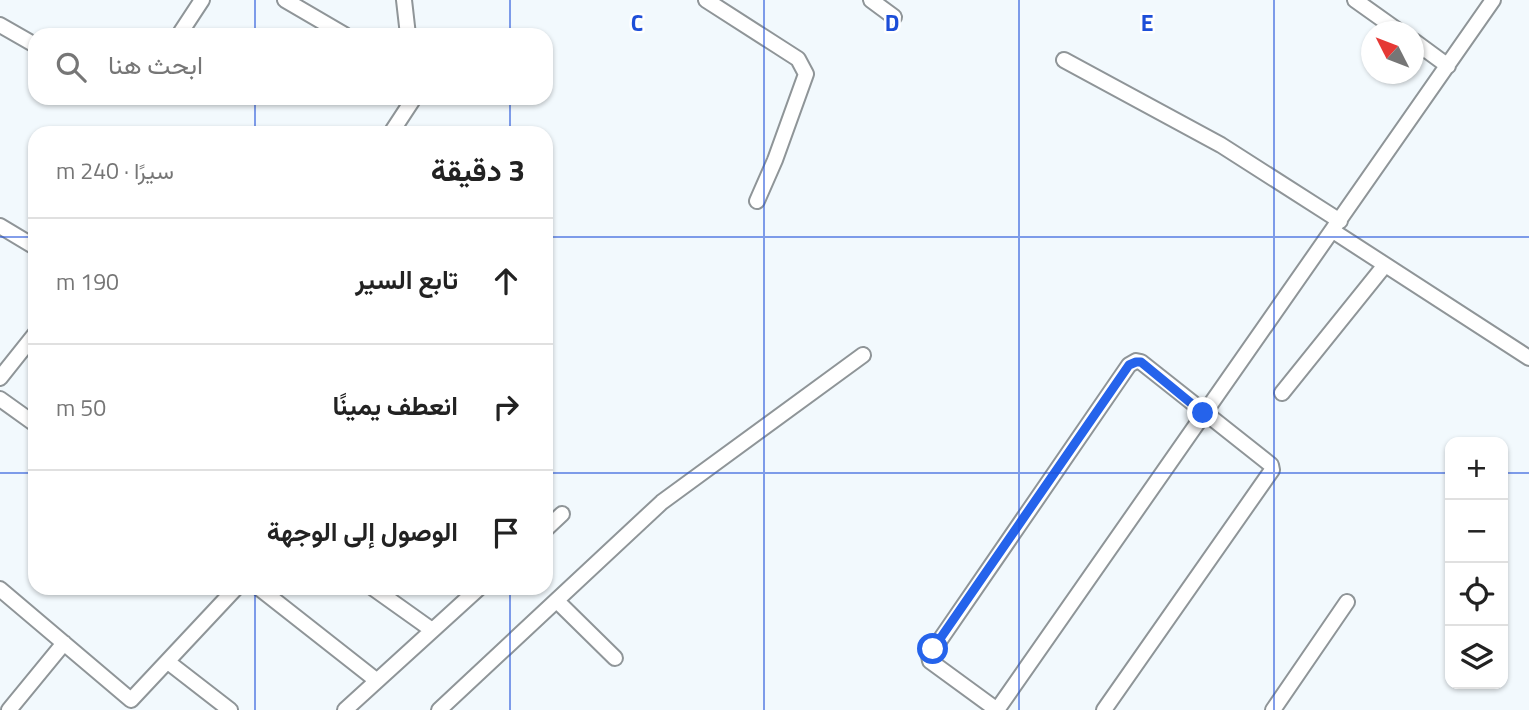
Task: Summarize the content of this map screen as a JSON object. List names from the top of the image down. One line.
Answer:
{"north":"top left","page":{"search":"ابحث هنا","heading":["3 دقيقة","سيرًا · 240 m"],"list":[["تابع السير","190 m"],["انعطف يمينًا","50 m"],"الوصول إلى الوجهة"],"map_buttons":["+","−"]},"grid":{"columns":["C","D","E"]}}
